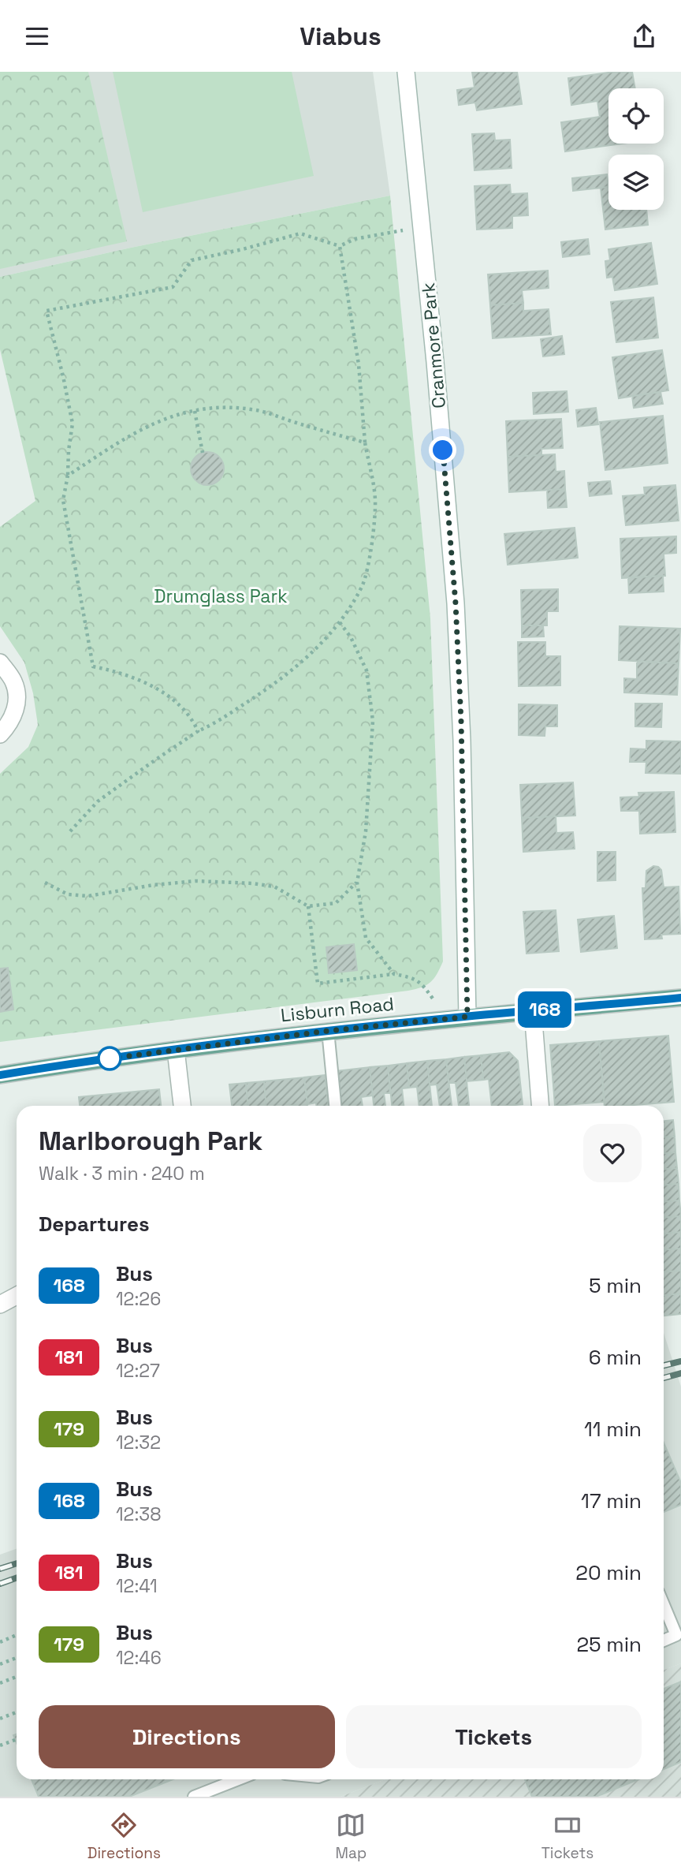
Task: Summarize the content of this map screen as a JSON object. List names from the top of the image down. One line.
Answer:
{"streets":{"main road":["Lisburn Road"],"street":["Cranmore Park"]},"crossings":[["Cranmore Park","Lisburn Road"]],"parks":["Drumglass Park"],"lines":["bus line 168"],"page":{"header":"Viabus","on_map":"168","heading":[["Marlborough Park","Walk · 3 min · 240 m"],"Departures"],"list":[{"mark":"168","name":"Bus","note":"12:26","value":"5 min"},{"mark":"181","name":"Bus","note":"12:27","value":"6 min"},{"mark":"179","name":"Bus","note":"12:32","value":"11 min"},{"mark":"168","name":"Bus","note":"12:38","value":"17 min"},{"mark":"181","name":"Bus","note":"12:41","value":"20 min"},{"mark":"179","name":"Bus","note":"12:46","value":"25 min"}],"buttons":["Directions","Tickets"],"tabs":["Directions","Map","Tickets"]}}
